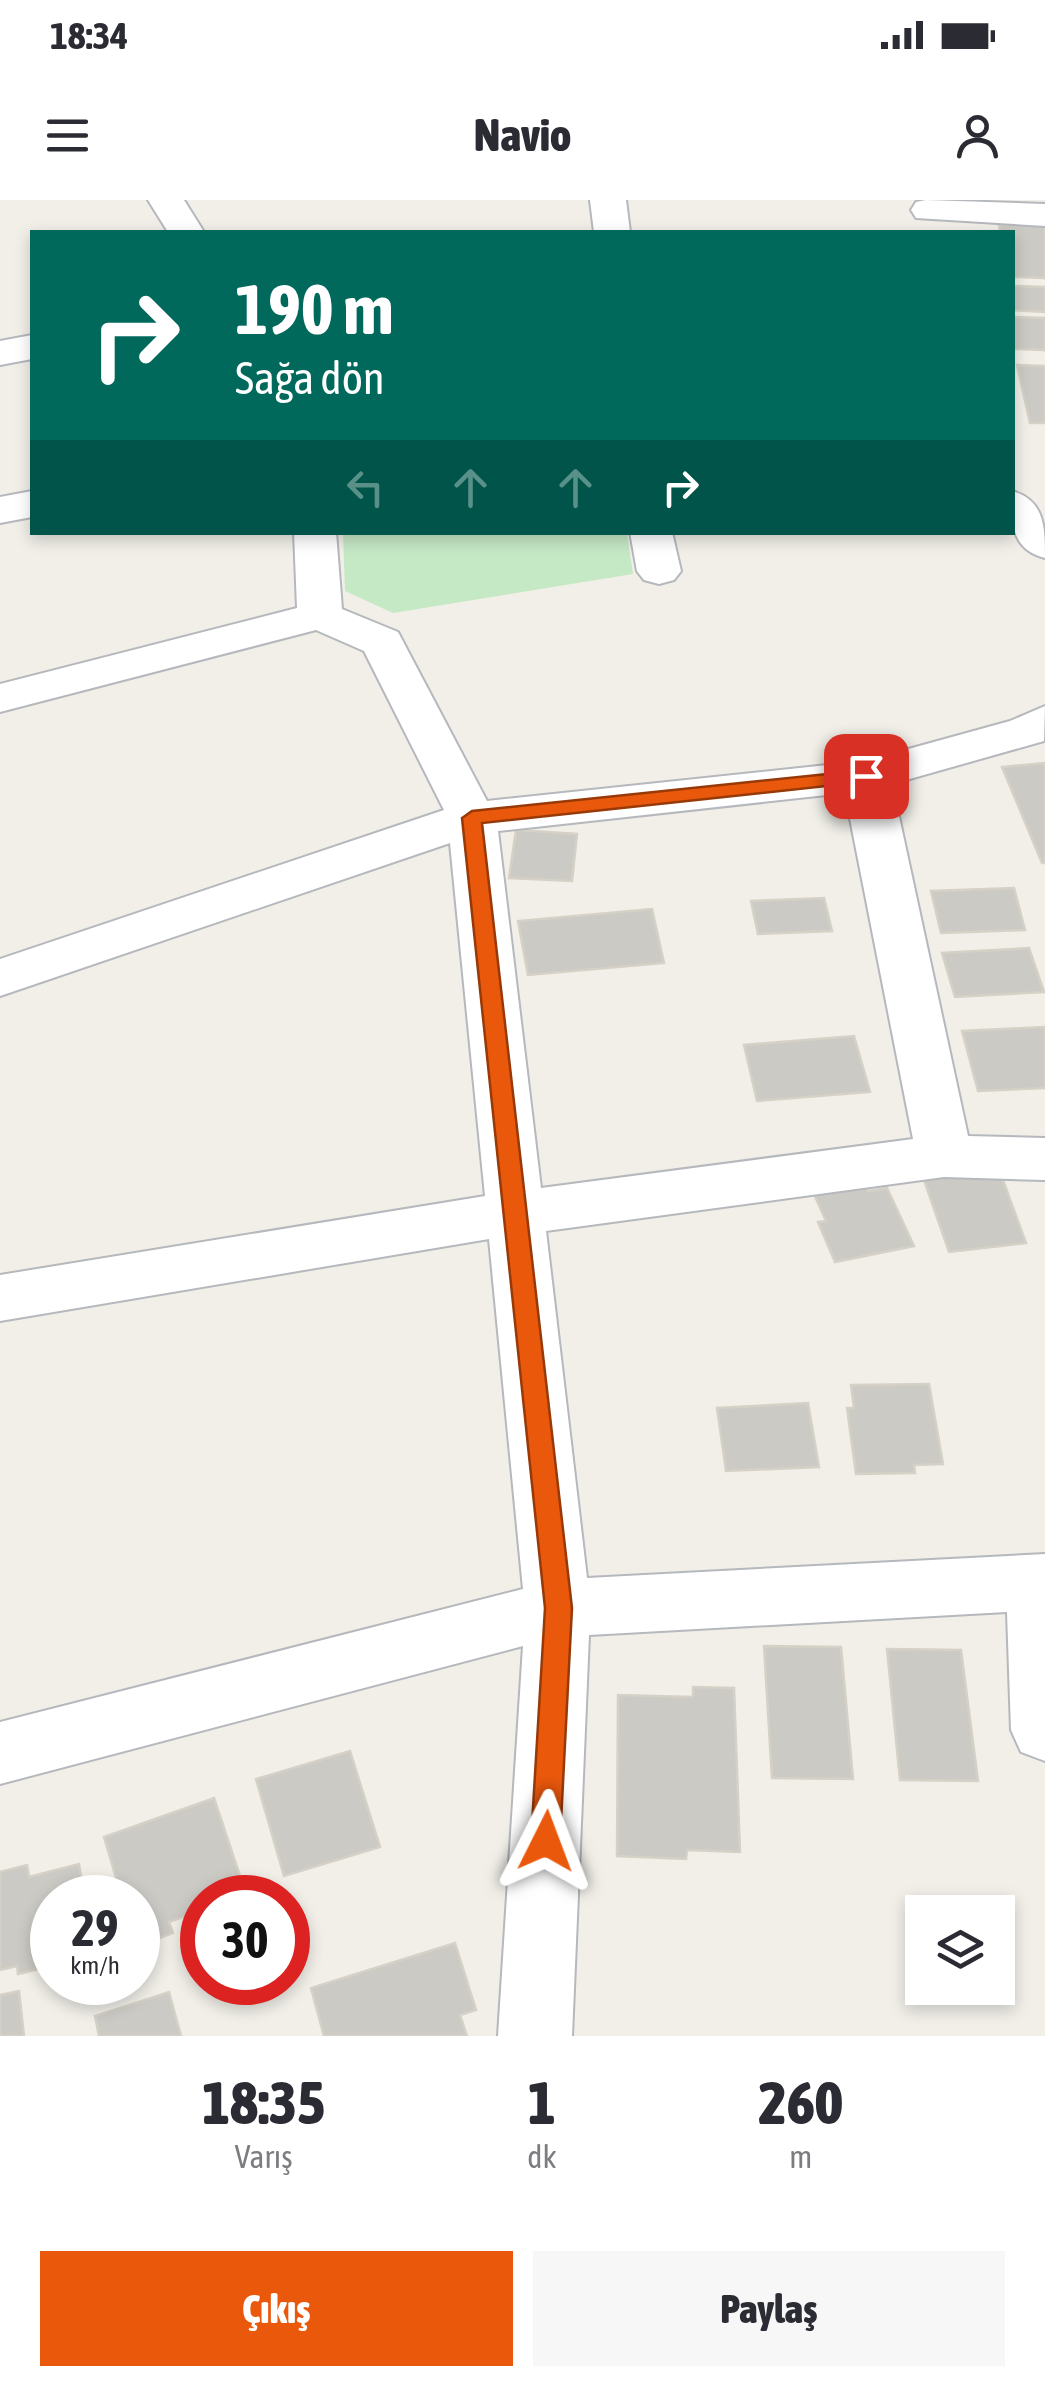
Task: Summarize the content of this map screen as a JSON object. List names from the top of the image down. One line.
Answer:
{"page":{"status":"18:34","header":"Navio","turn":["190 m","Sağa dön"],"speed":"29 km/h","limit":"30","eta":["18:35","Varış","1","dk","260","m"],"buttons":["Çıkış","Paylaş"]}}
